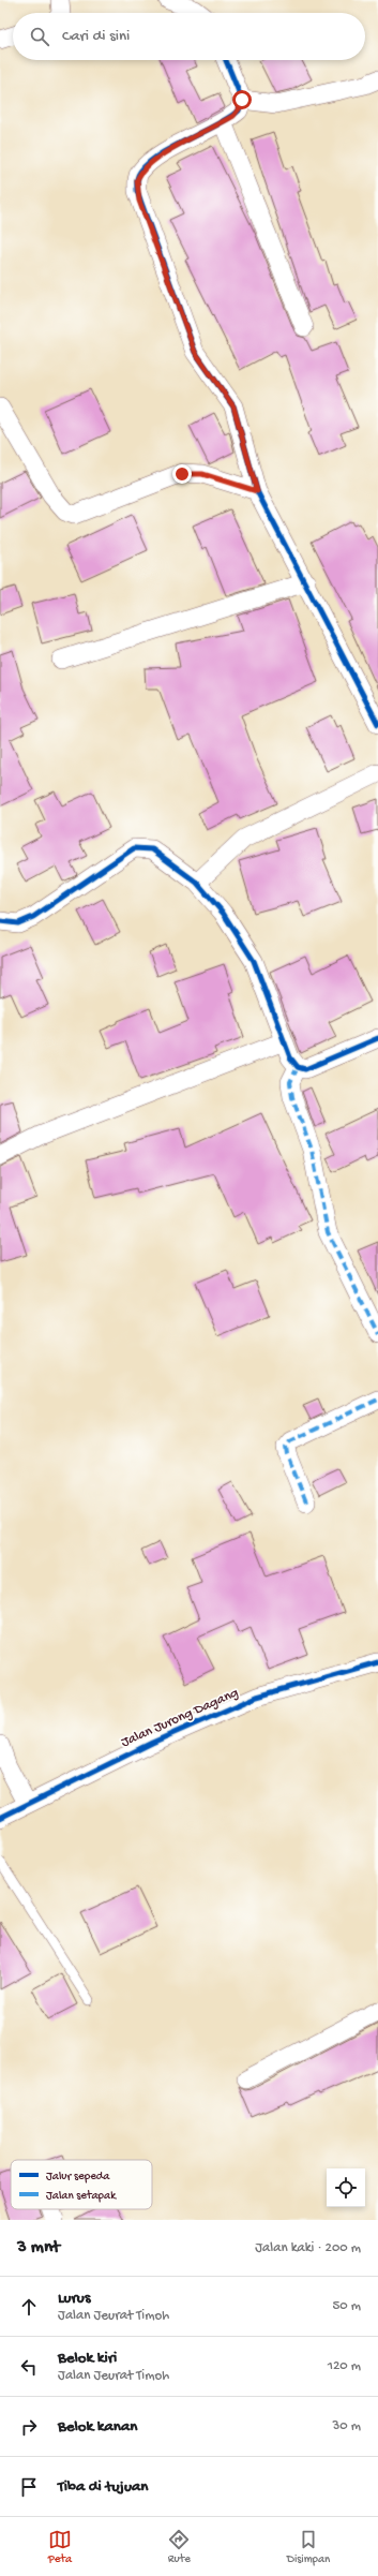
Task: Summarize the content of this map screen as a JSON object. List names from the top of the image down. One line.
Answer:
{"streets":{"street":["Jalan Jurong Dagang"]},"legend":["Jalur sepeda","Jalan setapak"],"page":{"search":"Cari di sini","heading":["3 mnt","Jalan kaki · 200 m"],"list":[["Lurus","Jalan Jeurat Timoh","50 m"],["Belok kiri","Jalan Jeurat Timoh","120 m"],["Belok kanan","30 m"],"Tiba di tujuan"],"nav":["Peta","Rute","Disimpan"]}}
